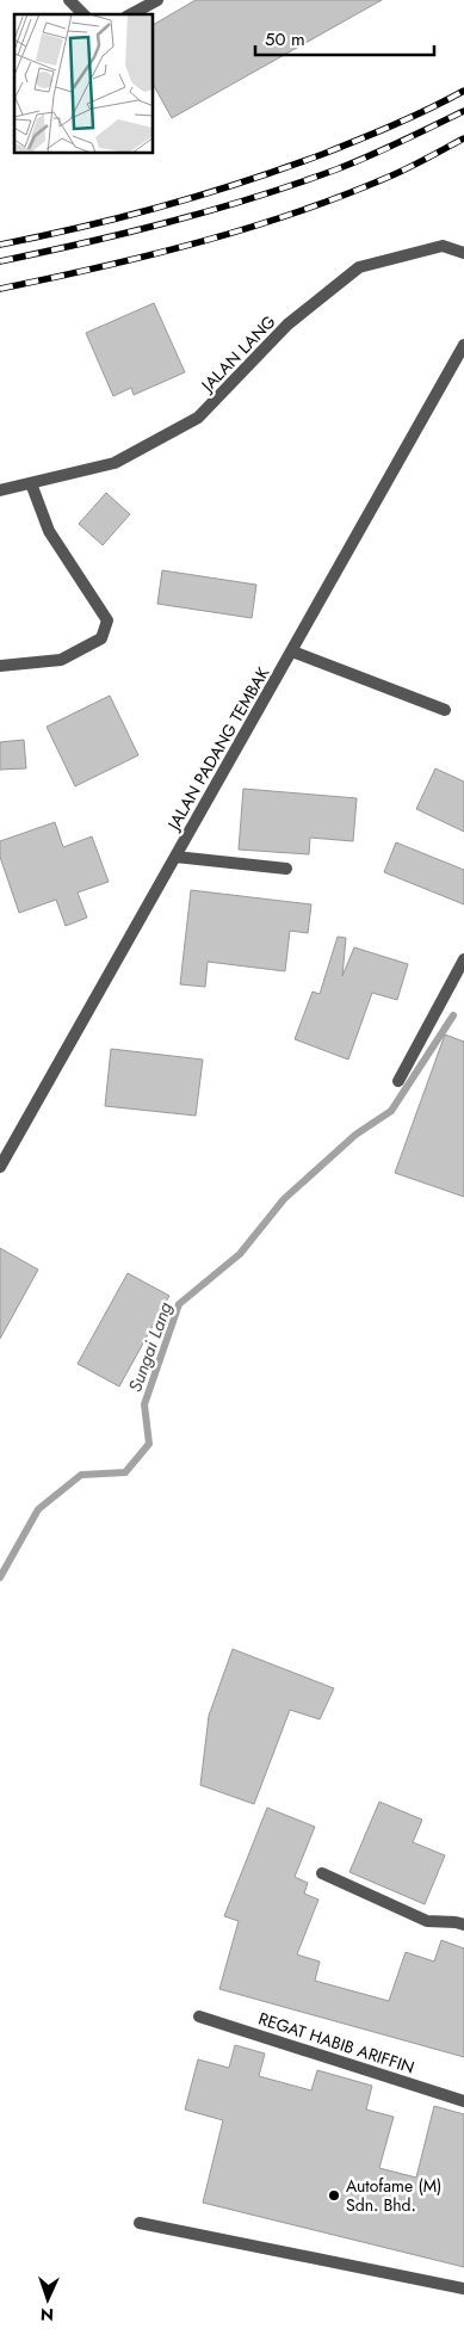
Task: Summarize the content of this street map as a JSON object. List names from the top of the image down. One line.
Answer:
{"streets":{"street":["JALAN LANG","JALAN PADANG TEMBAK","REGAT HABIB ARIFFIN"]},"water":["Sungai Lang"],"places":["Autofame (M) Sdn. Bhd."],"scale_bar":"50 m","north":"bottom"}
